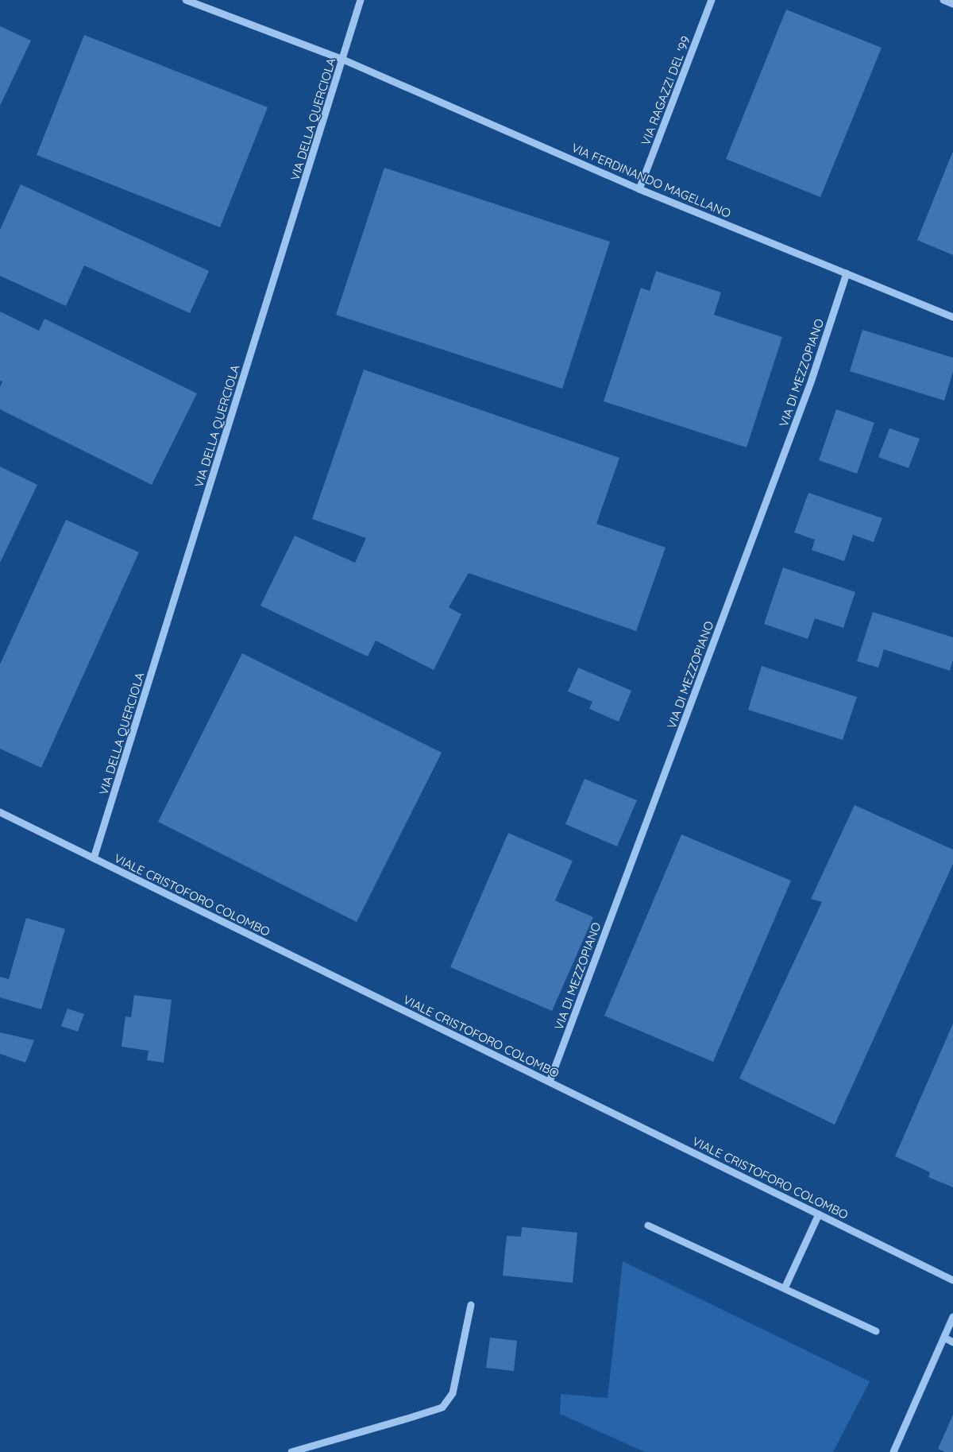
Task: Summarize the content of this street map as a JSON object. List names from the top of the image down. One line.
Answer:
{"streets":{"street":["VIA RAGAZZI DEL '99","VIA DELLA QUERCIOLA","VIA FERDINANDO MAGELLANO","VIA DI MEZZOPIANO","VIALE CRISTOFORO COLOMBO"]},"crossings":[["VIA RAGAZZI DEL '99","VIA FERDINANDO MAGELLANO"],["VIA DELLA QUERCIOLA","VIA FERDINANDO MAGELLANO"],["VIA DELLA QUERCIOLA","VIALE CRISTOFORO COLOMBO"],["VIA FERDINANDO MAGELLANO","VIA DI MEZZOPIANO"],["VIA DI MEZZOPIANO","VIALE CRISTOFORO COLOMBO"]]}
